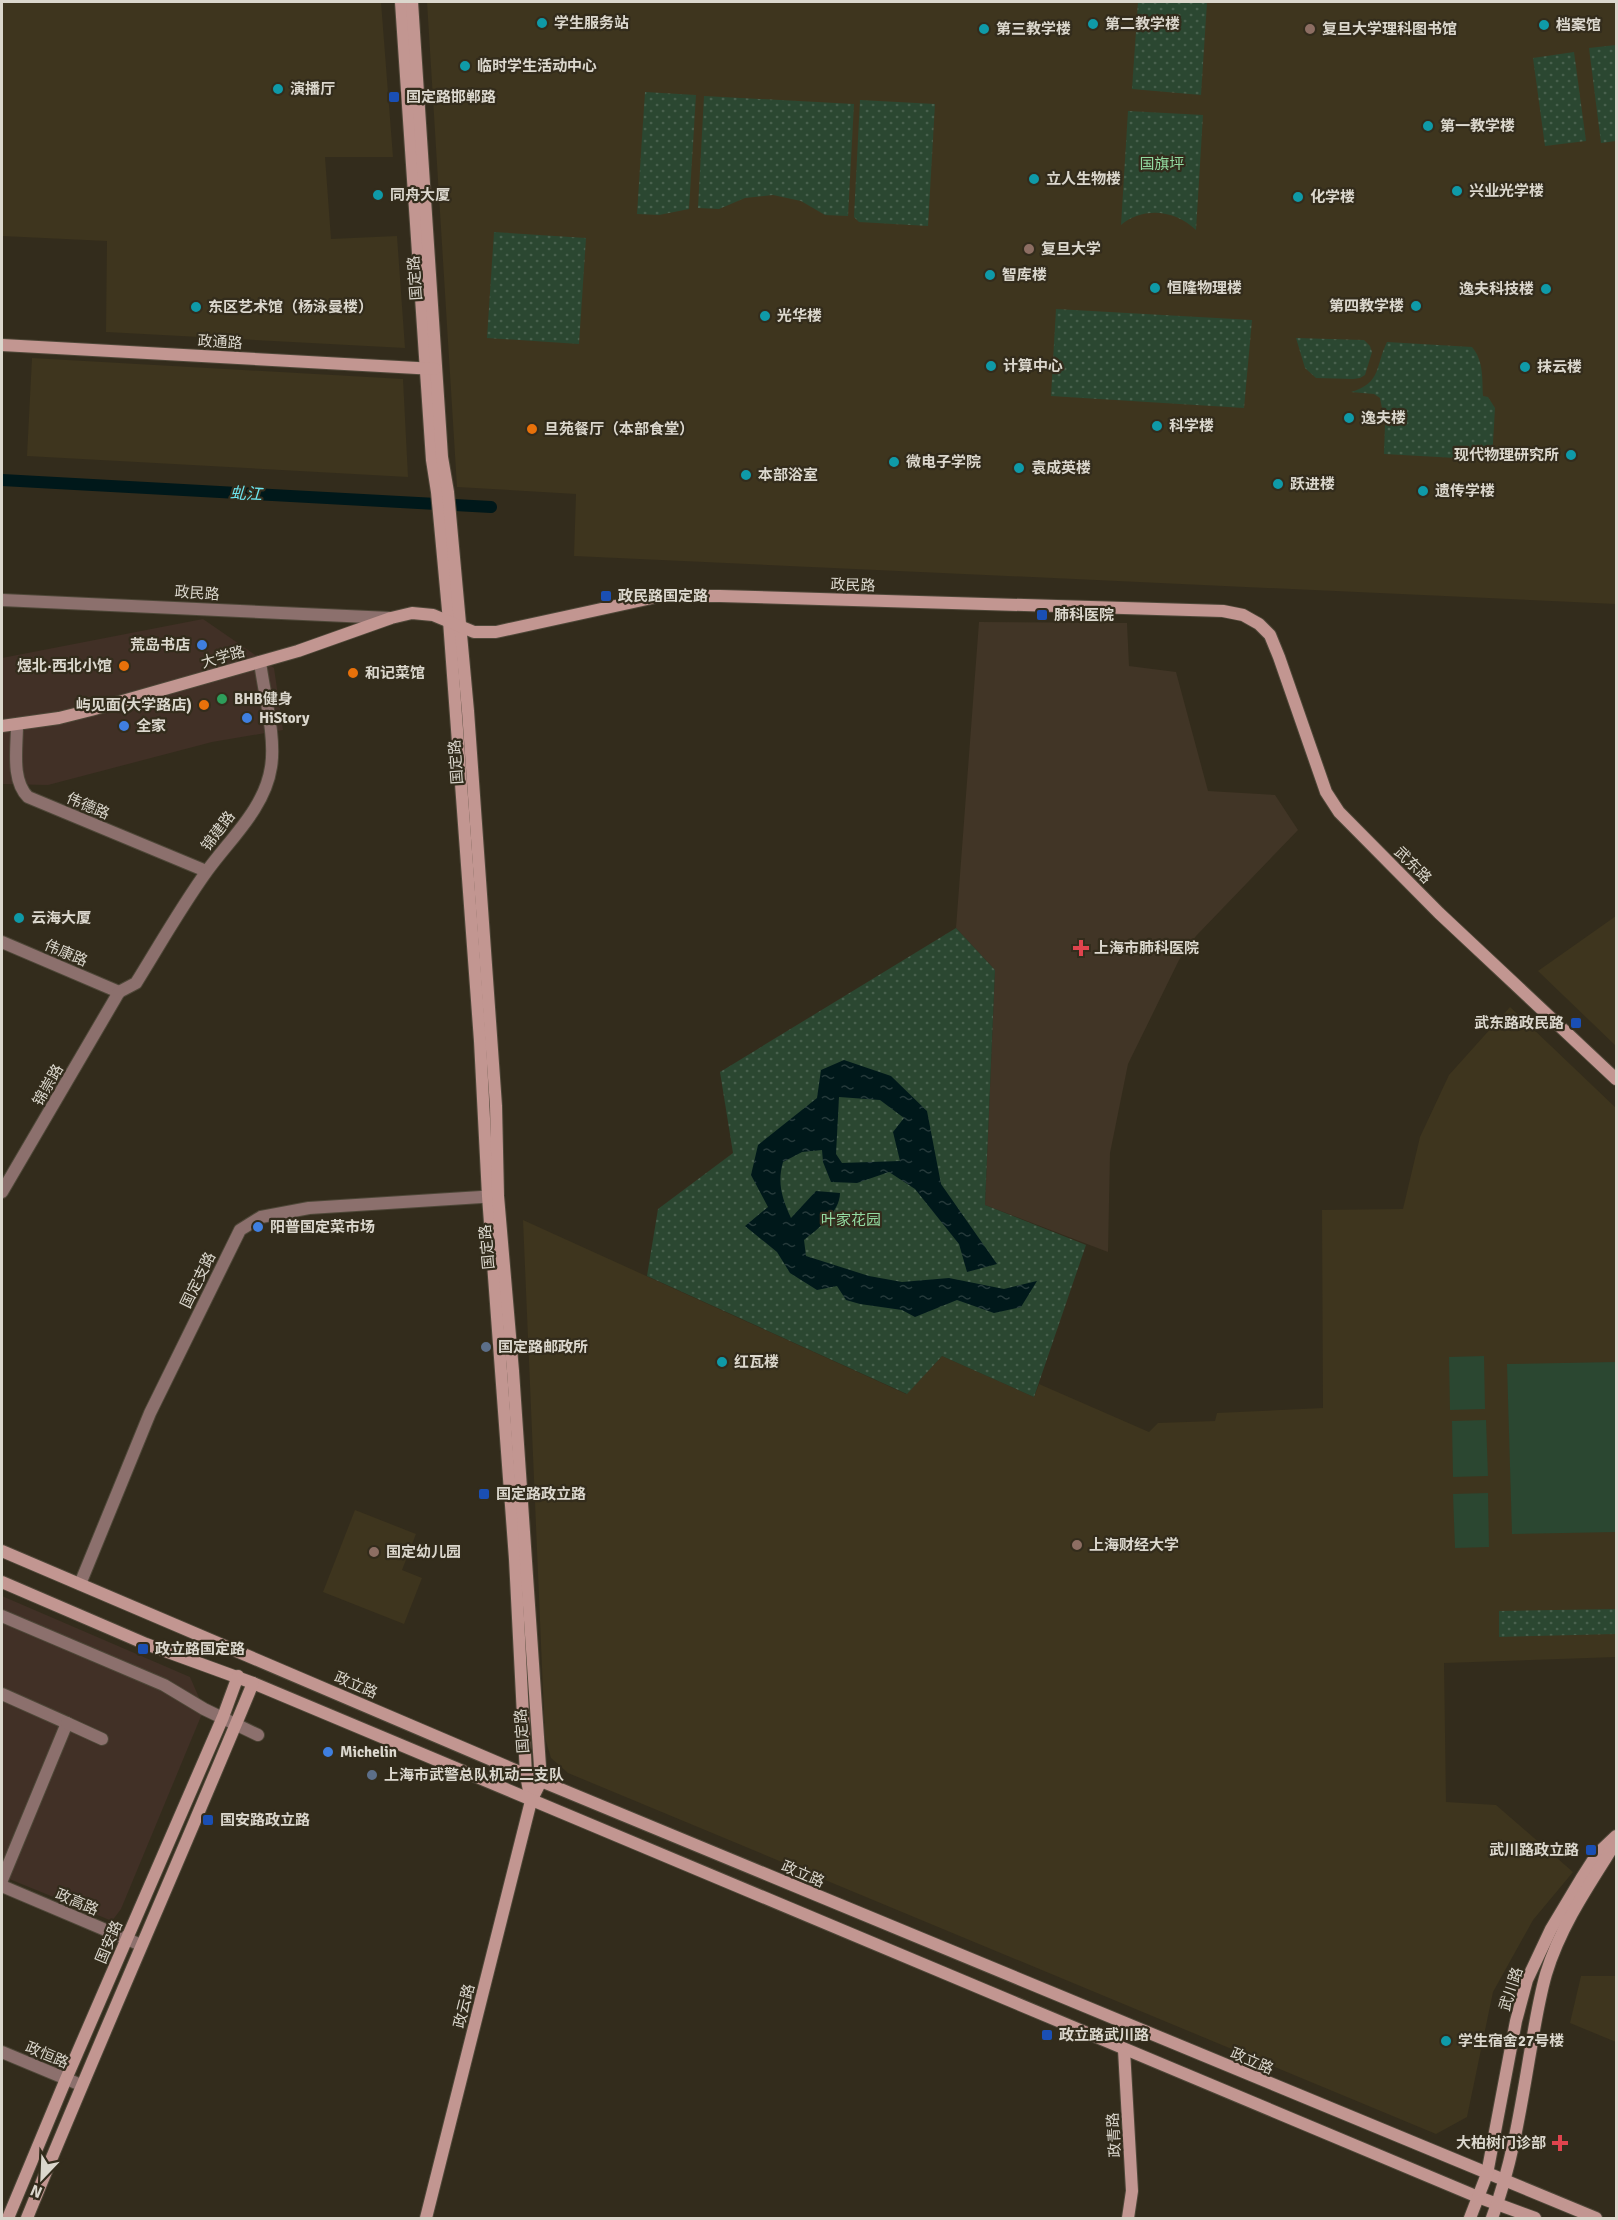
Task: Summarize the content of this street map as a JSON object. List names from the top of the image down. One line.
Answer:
{"streets":{"street":["国定路","政通路","政民路","大学路","伟德路","锦建路","武东路","伟康路","锦崇路","国定支路","政立路","政高路","国安路","武川路","政云路","政恒路","政青路"]},"crossings":[["国定路","政通路"],["国定路","政民路"],["国定路","大学路"],["国定路","国定支路"],["国定路","政立路"],["国定路","政云路"],["政民路","大学路"],["政民路","武东路"],["大学路","伟德路"],["大学路","锦建路"],["伟德路","锦建路"],["锦建路","伟康路"],["锦建路","锦崇路"],["伟康路","锦崇路"],["国定支路","政立路"],["政立路","武川路"],["政高路","国安路"],["国安路","政恒路"]],"water":["虬江"],"parks":["国旗坪","叶家花园"],"places":{"other":["学生服务站","第二教学楼","档案馆","第三教学楼","复旦大学理科图书馆","临时学生活动中心","演播厅","第一教学楼","立人生物楼","兴业光学楼","同舟大厦","化学楼","复旦大学","智库楼","恒隆物理楼","逸夫科技楼","第四教学楼","东区艺术馆（杨泳曼楼）","光华楼","计算中心","抹云楼","逸夫楼","科学楼","旦苑餐厅（本部食堂）","现代物理研究所","微电子学院","袁成英楼","本部浴室","跃进楼","遗传学楼","荒岛书店","煜北·西北小馆","和记菜馆","BHB健身","屿见面(大学路店)","HiStory","全家","云海大厦","阳普国定菜市场","国定路邮政所","红瓦楼","上海财经大学","国定幼儿园","Michelin","上海市武警总队机动二支队","学生宿舍27号楼"],"transit":["国定路邯郸路","政民路国定路","肺科医院","武东路政民路","国定路政立路","政立路国定路","国安路政立路","武川路政立路","政立路武川路"],"health":["上海市肺科医院","大柏树门诊部"]},"north":"bottom left"}
